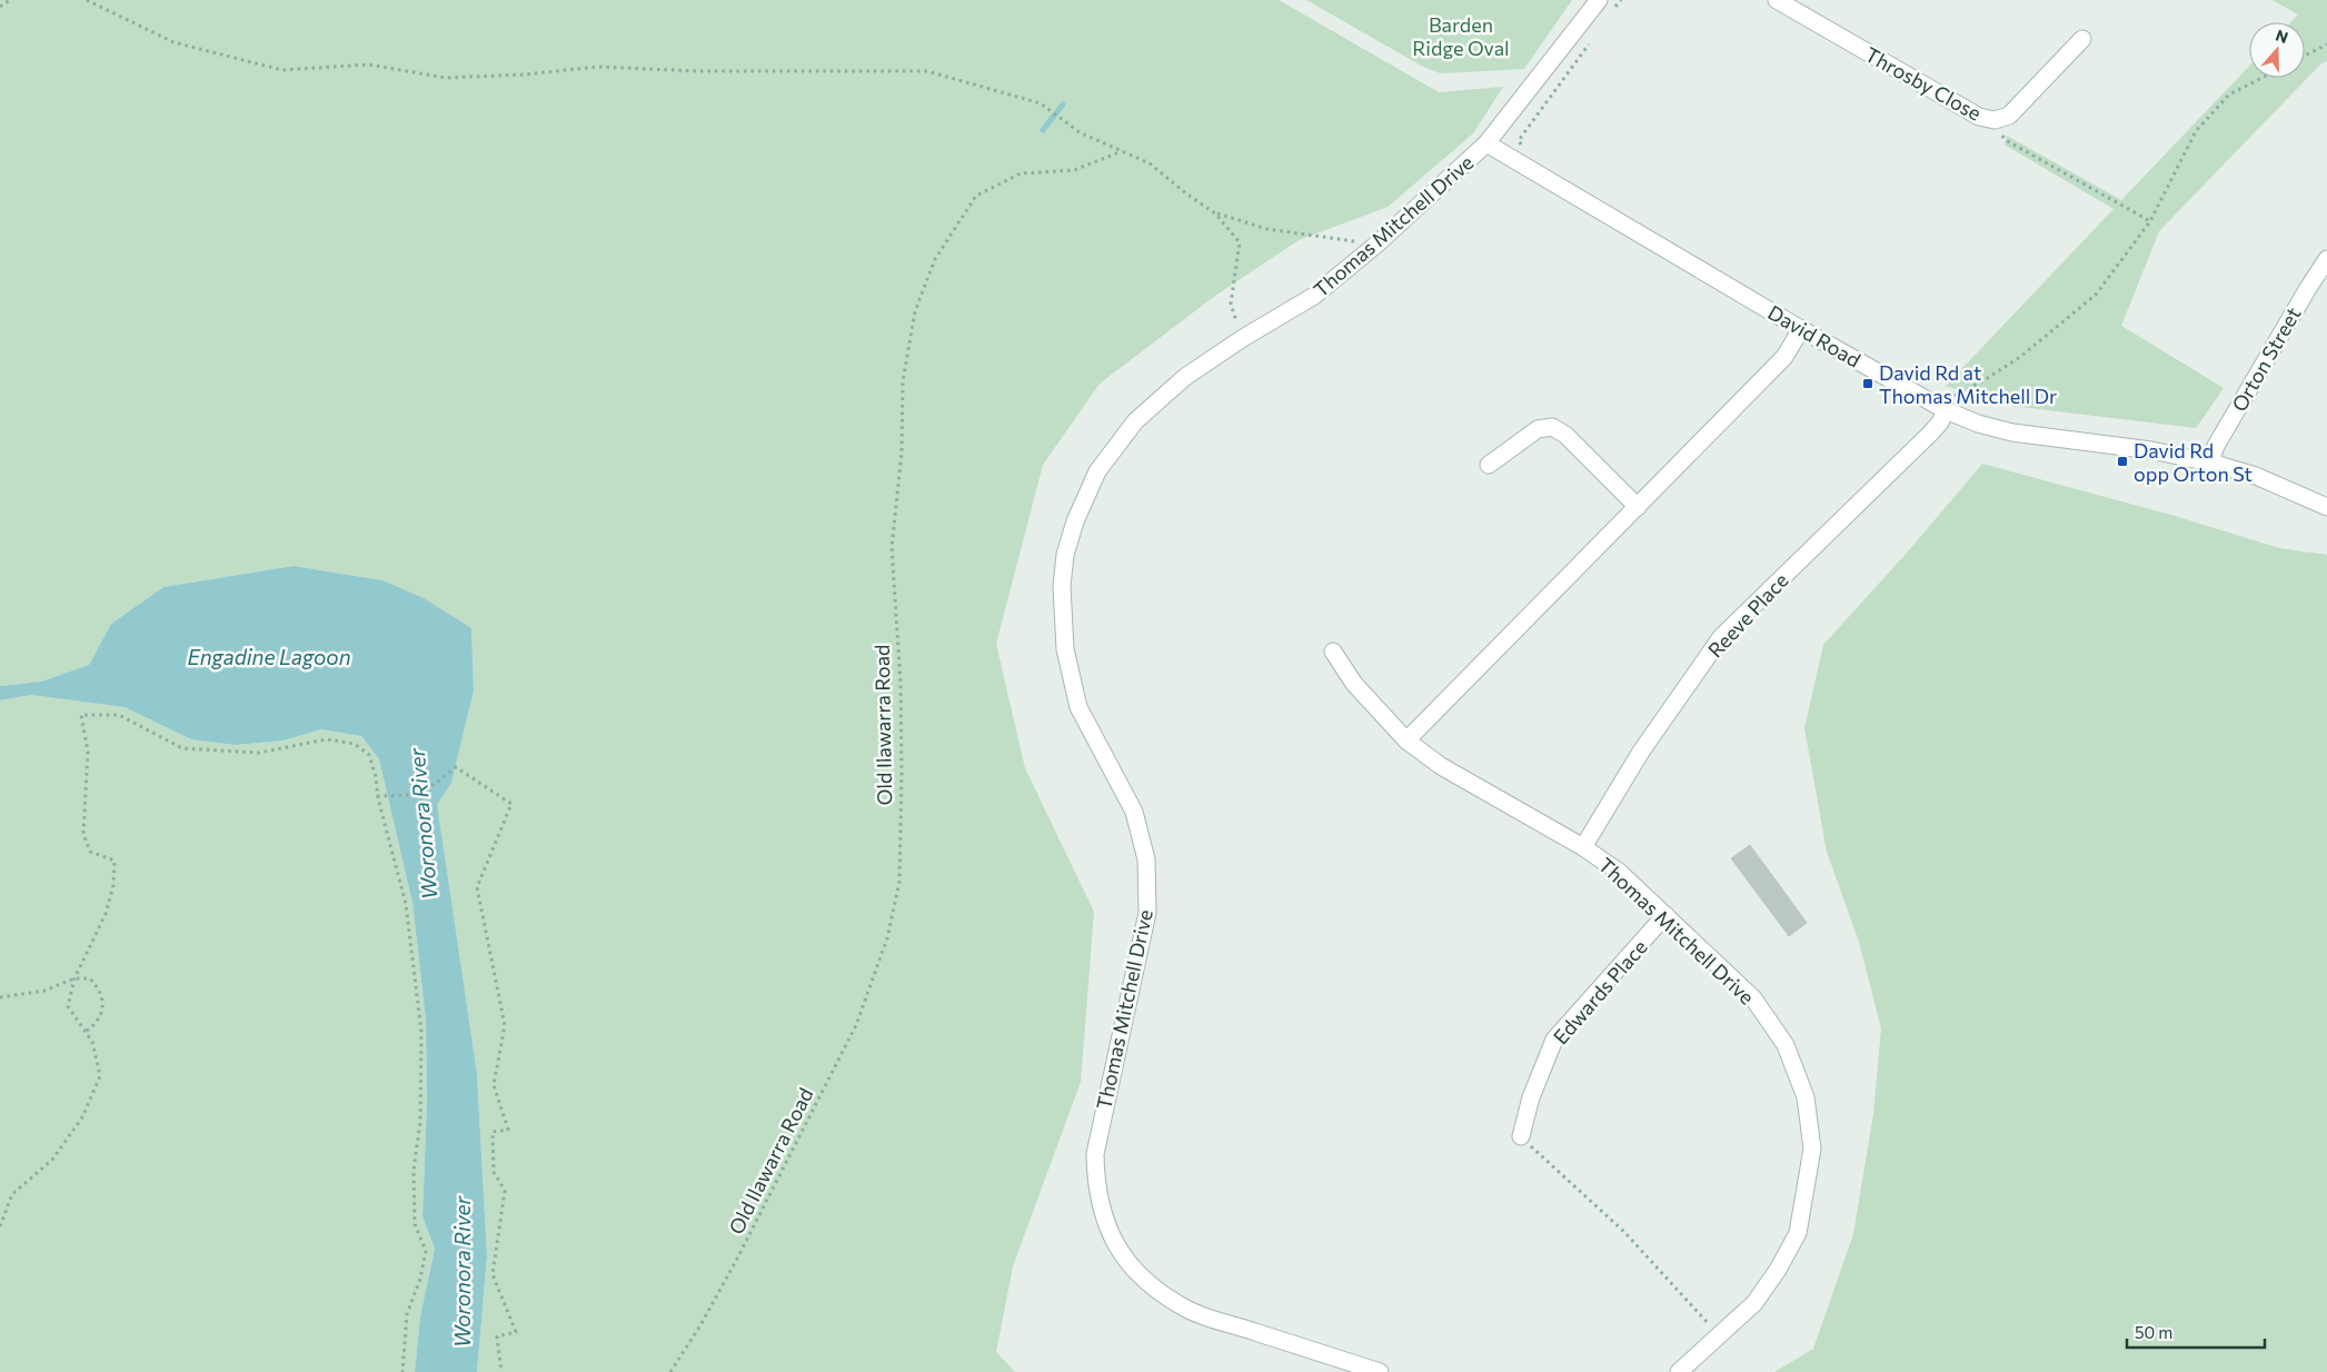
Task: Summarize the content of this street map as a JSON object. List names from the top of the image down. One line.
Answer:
{"streets":{"street":["Throsby Close","Thomas Mitchell Drive","David Road","Orton Street","Reeve Place","Edwards Place"],"path":["Old Ilawarra Road"]},"crossings":[["Thomas Mitchell Drive","David Road"],["Thomas Mitchell Drive","Reeve Place"],["Thomas Mitchell Drive","Edwards Place"],["David Road","Orton Street"],["David Road","Reeve Place"]],"water":["Engadine Lagoon","Woronora River"],"parks":["Barden Ridge Oval"],"places":{"transit":["David Rd at Thomas Mitchell Dr","David Rd opp Orton St"]},"scale_bar":"50 m","north":"top"}
